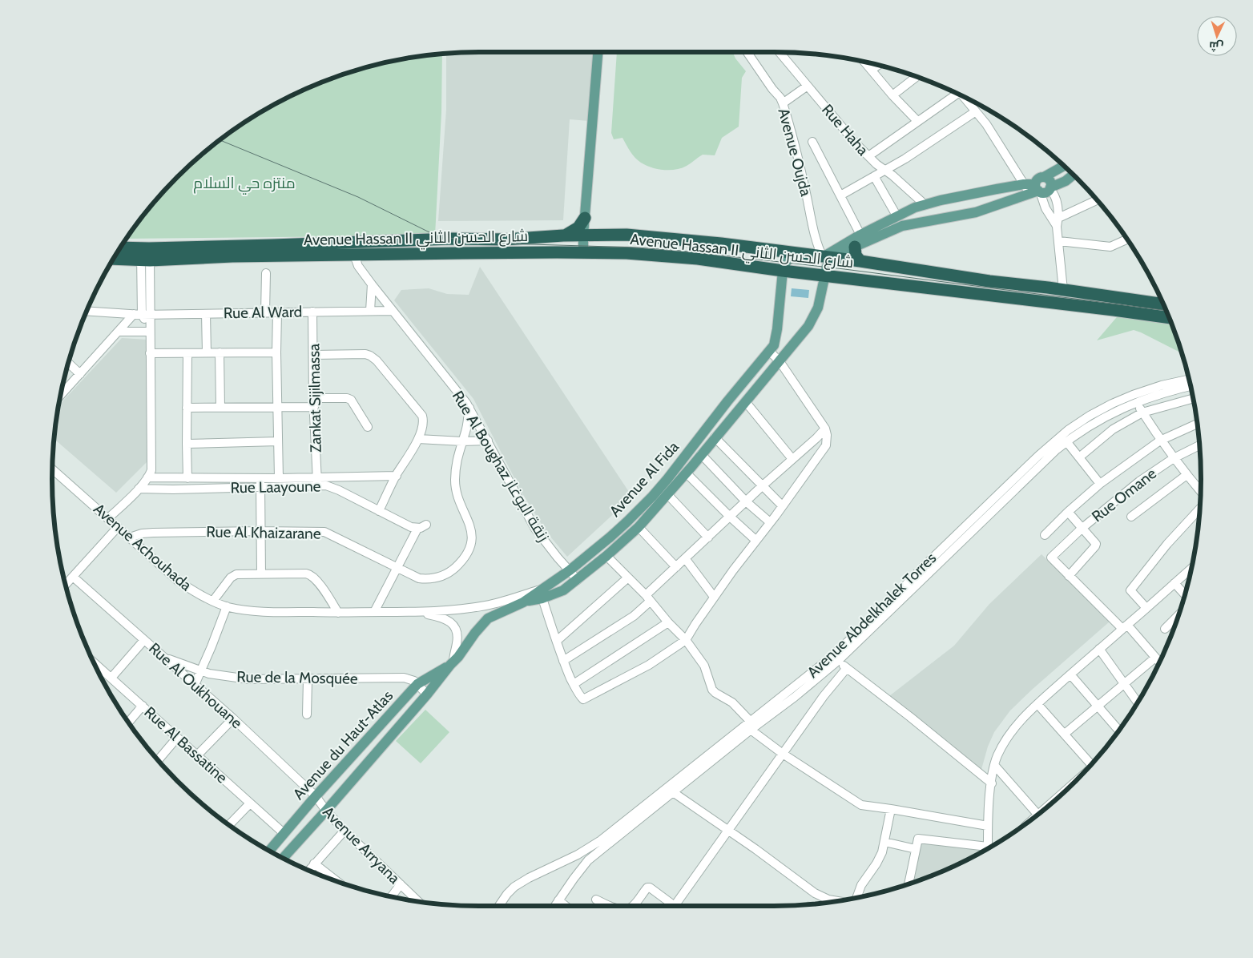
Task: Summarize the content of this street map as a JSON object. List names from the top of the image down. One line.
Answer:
{"streets":{"highway":["Avenue Hassan II شارع الحسن الثاني"],"main road":["Avenue Al Fida","Avenue du Haut-Atlas"],"street":["Rue Haha","Avenue Oujda","Rue Al Ward","Zankat Sijilmassa","Rue Al Boughaz زنقة البوغاز","Rue Laayoune","Rue Omane","Rue Al Khaizarane","Avenue Achouhada","Avenue Abdelkhalek Torres","Rue de la Mosquée","Rue Al Oukhouane","Rue Al Bassatine","Avenue Arryana"]},"crossings":[["Avenue Oujda","Avenue Hassan II شارع الحسن الثاني"],["Avenue Oujda","Avenue Al Fida"],["Avenue Hassan II شارع الحسن الثاني","Rue Al Boughaz زنقة البوغاز"],["Avenue Hassan II شارع الحسن الثاني","Avenue Al Fida"],["Rue Al Ward","Zankat Sijilmassa"],["Rue Al Ward","Rue Al Boughaz زنقة البوغاز"],["Zankat Sijilmassa","Rue Laayoune"],["Rue Al Boughaz زنقة البوغاز","Avenue Al Fida"],["Rue Al Boughaz زنقة البوغاز","Rue Al Khaizarane"],["Avenue Al Fida","Avenue Achouhada"],["Avenue Al Fida","Avenue du Haut-Atlas"],["Rue Al Khaizarane","Avenue Achouhada"],["Avenue Achouhada","Avenue du Haut-Atlas"],["Rue de la Mosquée","Rue Al Oukhouane"],["Rue de la Mosquée","Avenue du Haut-Atlas"],["Rue Al Oukhouane","Avenue du Haut-Atlas"],["Rue Al Oukhouane","Avenue Arryana"],["Rue Al Bassatine","Avenue du Haut-Atlas"],["Avenue du Haut-Atlas","Avenue Arryana"]],"parks":["منتزه حي السلام"],"north":"bottom"}
